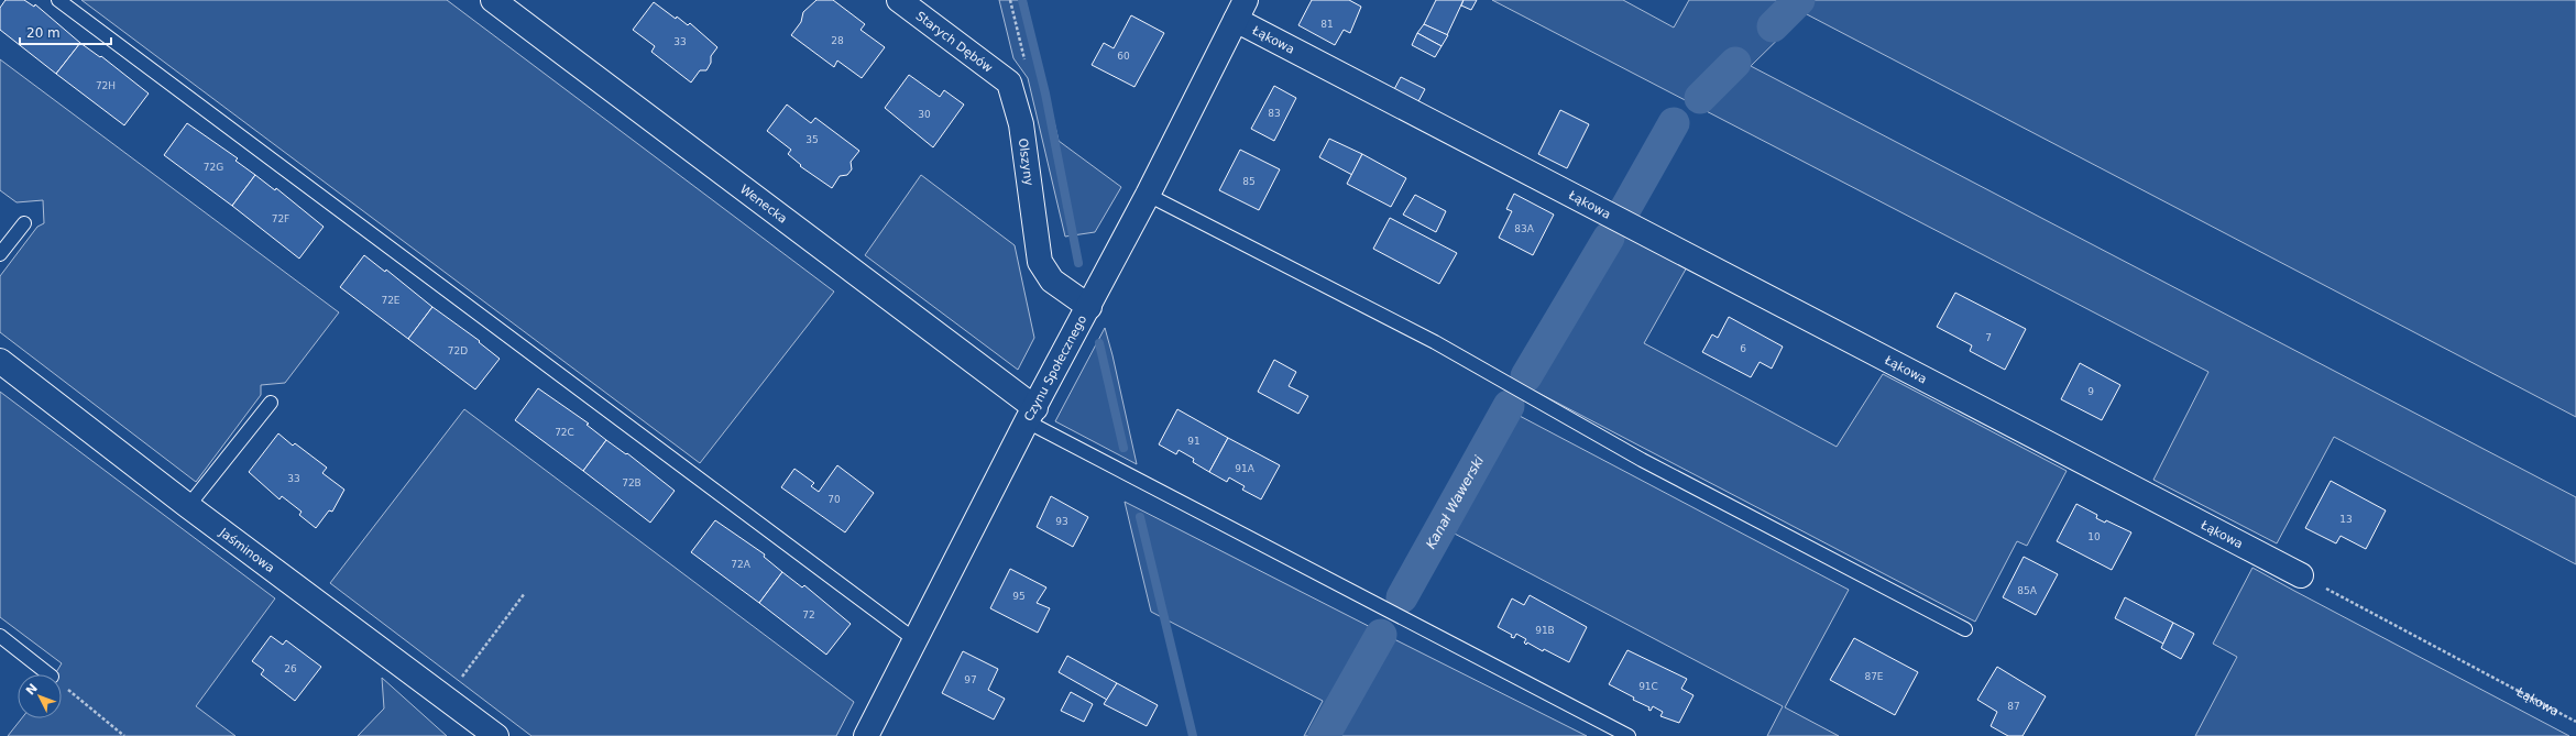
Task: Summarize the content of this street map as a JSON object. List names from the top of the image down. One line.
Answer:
{"streets":{"street":["Łąkowa","Starych Dębów","Olszyny","Wenecka","Czynu Społecznego","Jaśminowa"]},"crossings":[["Łąkowa","Czynu Społecznego"],["Starych Dębów","Olszyny"],["Olszyny","Czynu Społecznego"],["Wenecka","Czynu Społecznego"]],"water":["Kanał Wawerski"],"house_numbers":["81","28","33","60","72H","83","30","35","72G","85","72F","83A","72E","7","6","72D","9","72C","91","91A","33","72B","70","13","93","10","72A","85A","95","72","91B","26","87E","97","91C","87"],"scale_bar":"20 m","north":"top left"}
